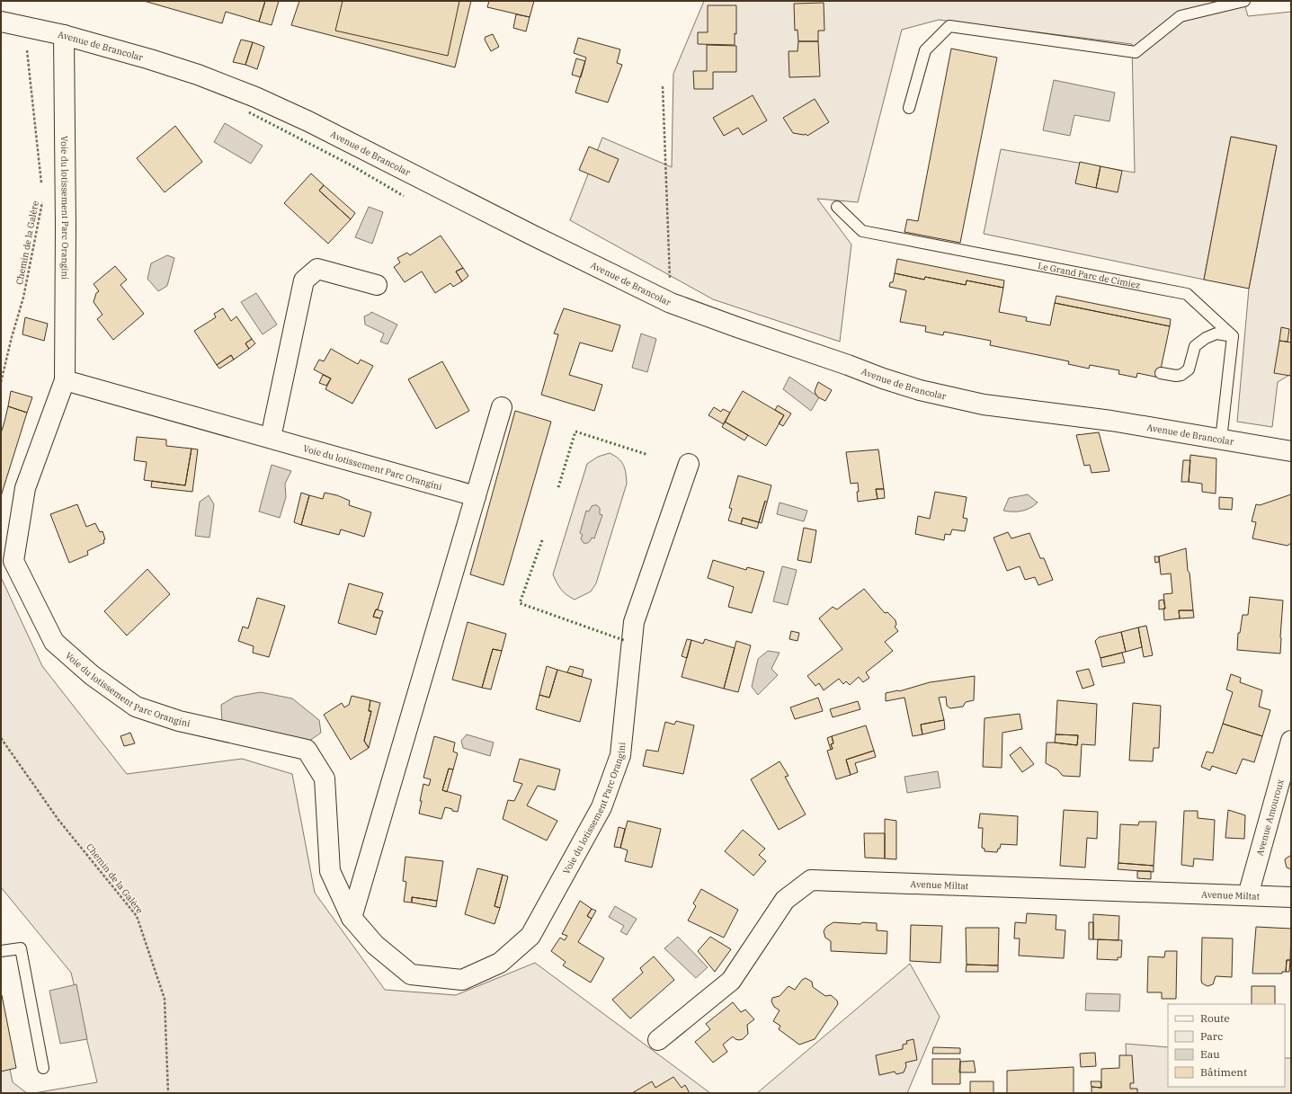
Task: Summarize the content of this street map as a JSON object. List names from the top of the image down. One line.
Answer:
{"streets":{"street":["Avenue de Brancolar","Voie du lotissement Parc Orangini","Avenue Amouroux","Avenue Miltat"],"lane":["Le Grand Parc de Cimiez"],"path":["Chemin de la Galère"]},"crossings":[["Avenue de Brancolar","Voie du lotissement Parc Orangini"],["Avenue Amouroux","Avenue Miltat"]],"legend":["Route","Parc","Eau","Bâtiment"]}
